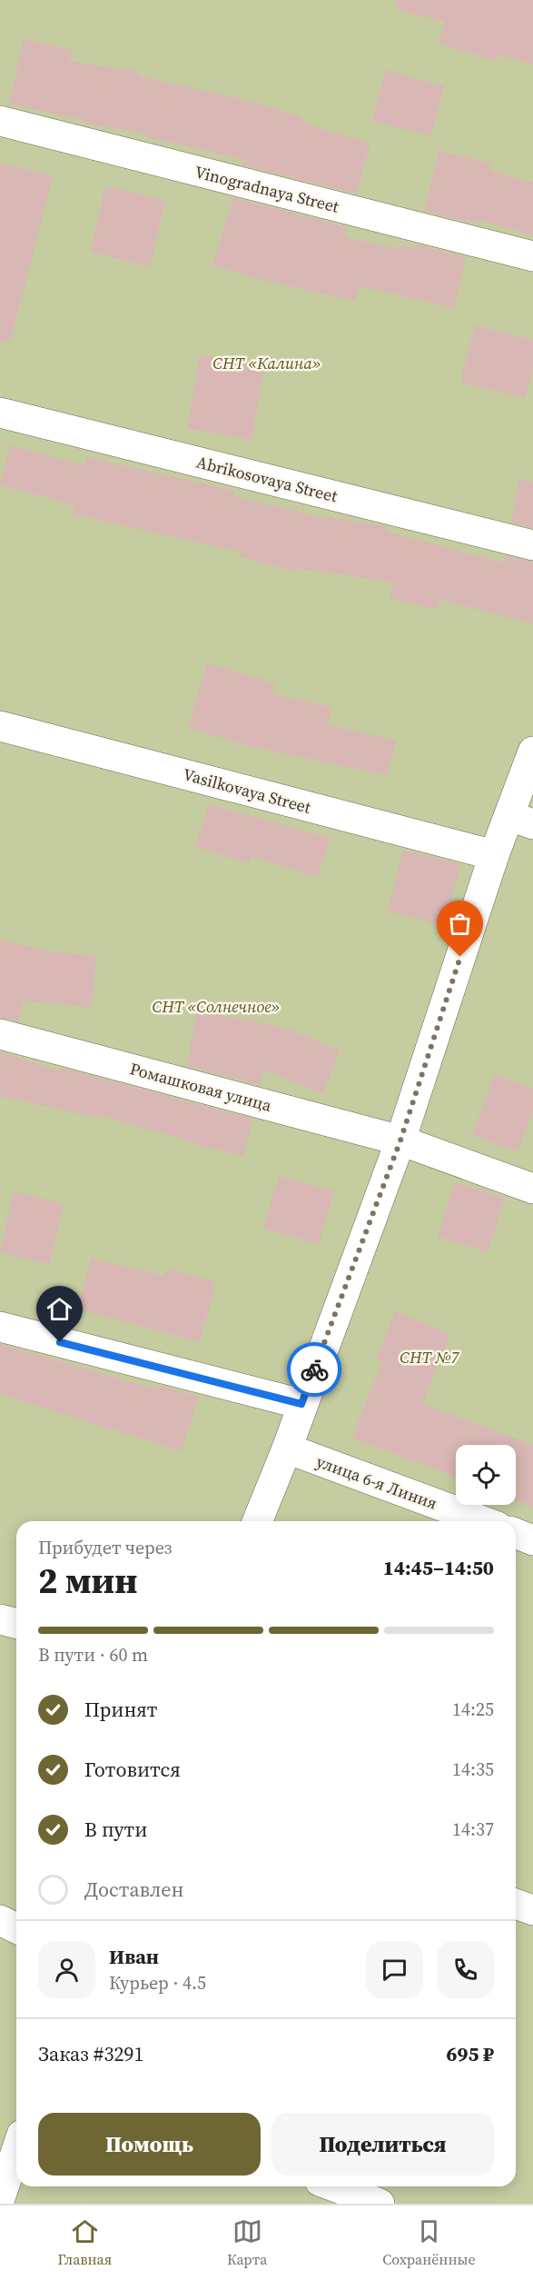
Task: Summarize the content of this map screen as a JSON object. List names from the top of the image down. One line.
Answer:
{"streets":{"street":["Vinogradnaya Street","Abrikosovaya Street","Vasilkovaya Street","Ромашковая улица","улица 6-я Линия"]},"parks":["СНТ «Калина»","СНТ «Солнечное»","СНТ №7"],"page":{"heading":["2 мин","Прибудет через","14:45–14:50"],"panel":["Иван","Курьер · 4.5","Заказ #3291","695 ₽"],"bar":"В пути · 60 m","list":[["Принят","14:25"],["Готовится","14:35"],["В пути","14:37"],"Доставлен"],"buttons":["Помощь","Поделиться"],"tabs":["Главная","Карта","Сохранённые"]}}
